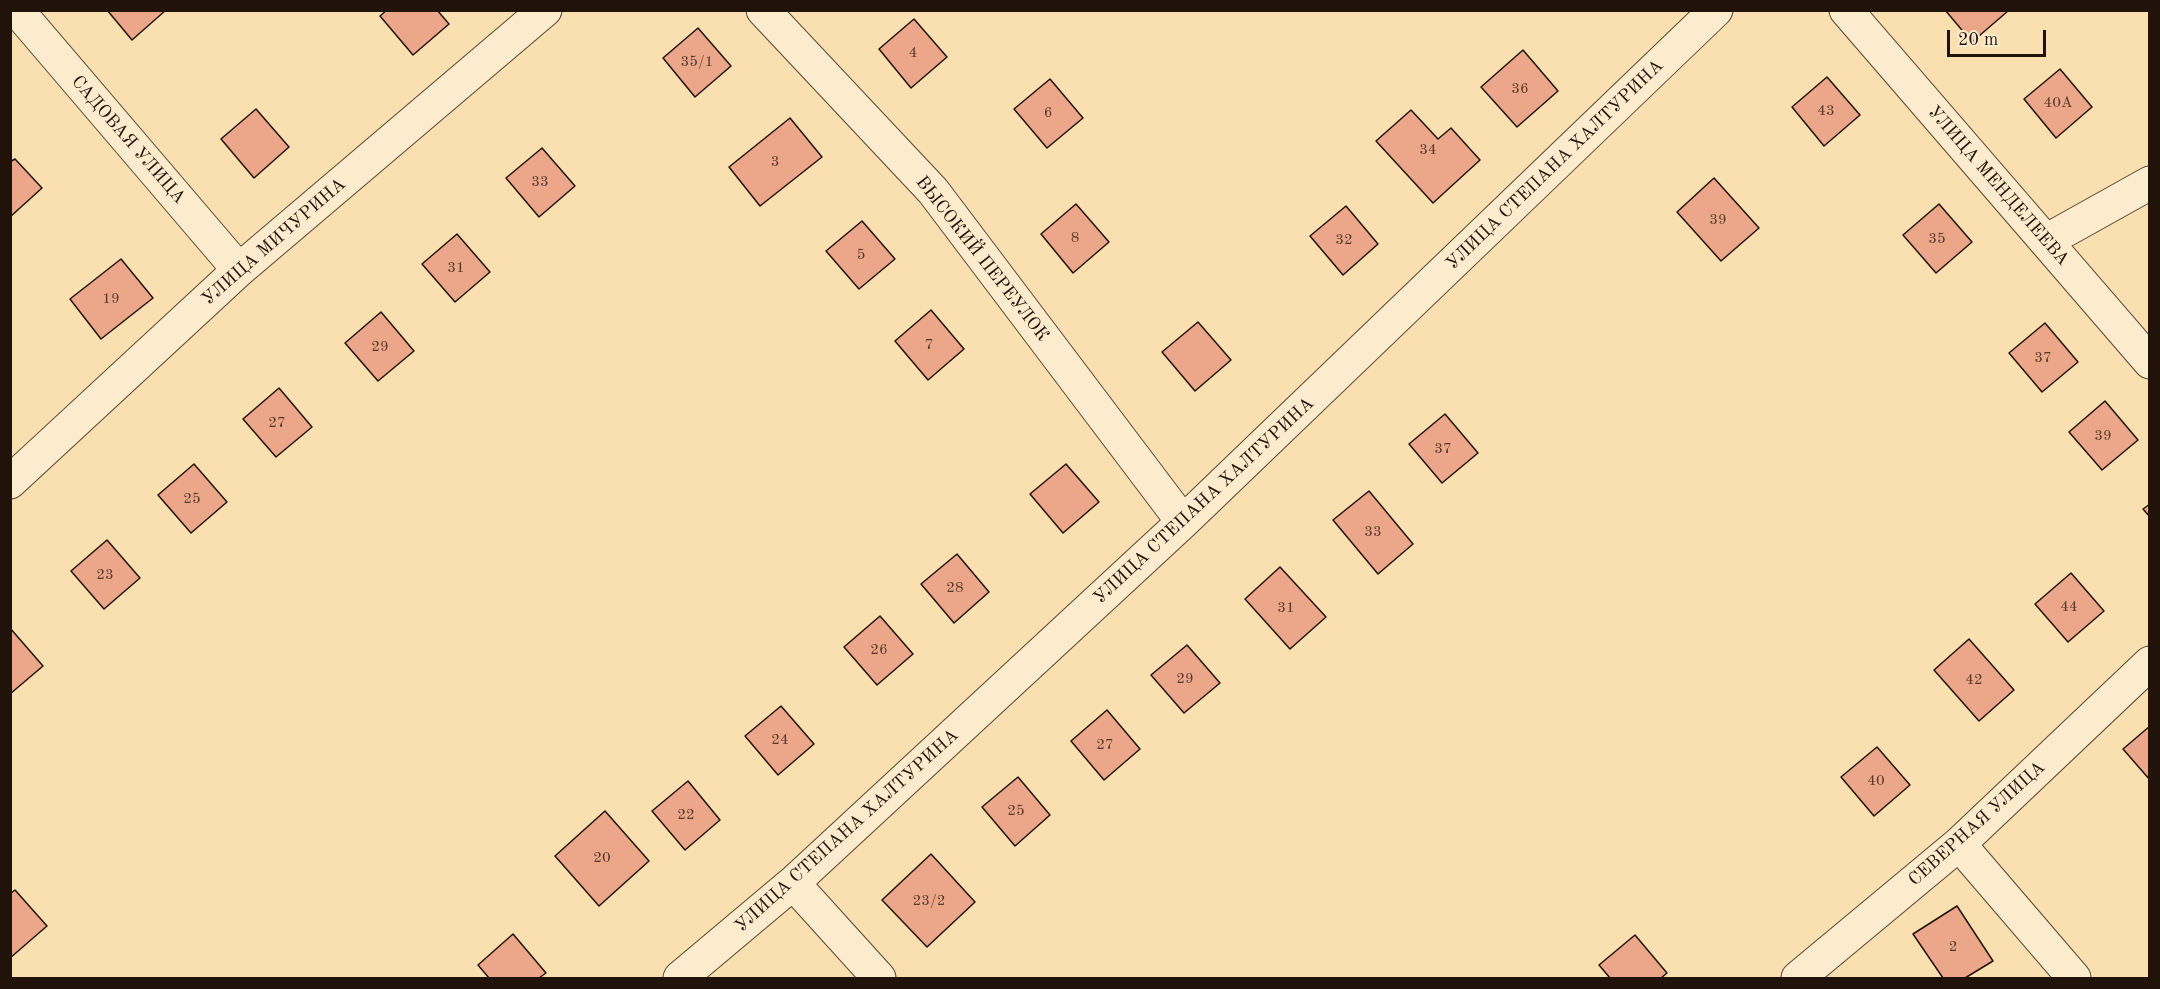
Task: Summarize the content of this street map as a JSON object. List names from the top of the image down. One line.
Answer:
{"streets":{"street":["САДОВАЯ УЛИЦА","УЛИЦА СТЕПАНА ХАЛТУРИНА","УЛИЦА МЕНДЕЛЕЕВА","УЛИЦА МИЧУРИНА","ВЫСОКИЙ ПЕРЕУЛОК","СЕВЕРНАЯ УЛИЦА"]},"crossings":[["САДОВАЯ УЛИЦА","УЛИЦА МИЧУРИНА"],["УЛИЦА СТЕПАНА ХАЛТУРИНА","ВЫСОКИЙ ПЕРЕУЛОК"]],"house_numbers":["4","35/1","36","40А","43","6","34","3","33","39","8","35","32","5","31","19","7","29","37","27","39","37","25","33","23","28","44","31","26","29","42","24","27","40","25","22","20","23/2","2"],"scale_bar":"20 m"}
